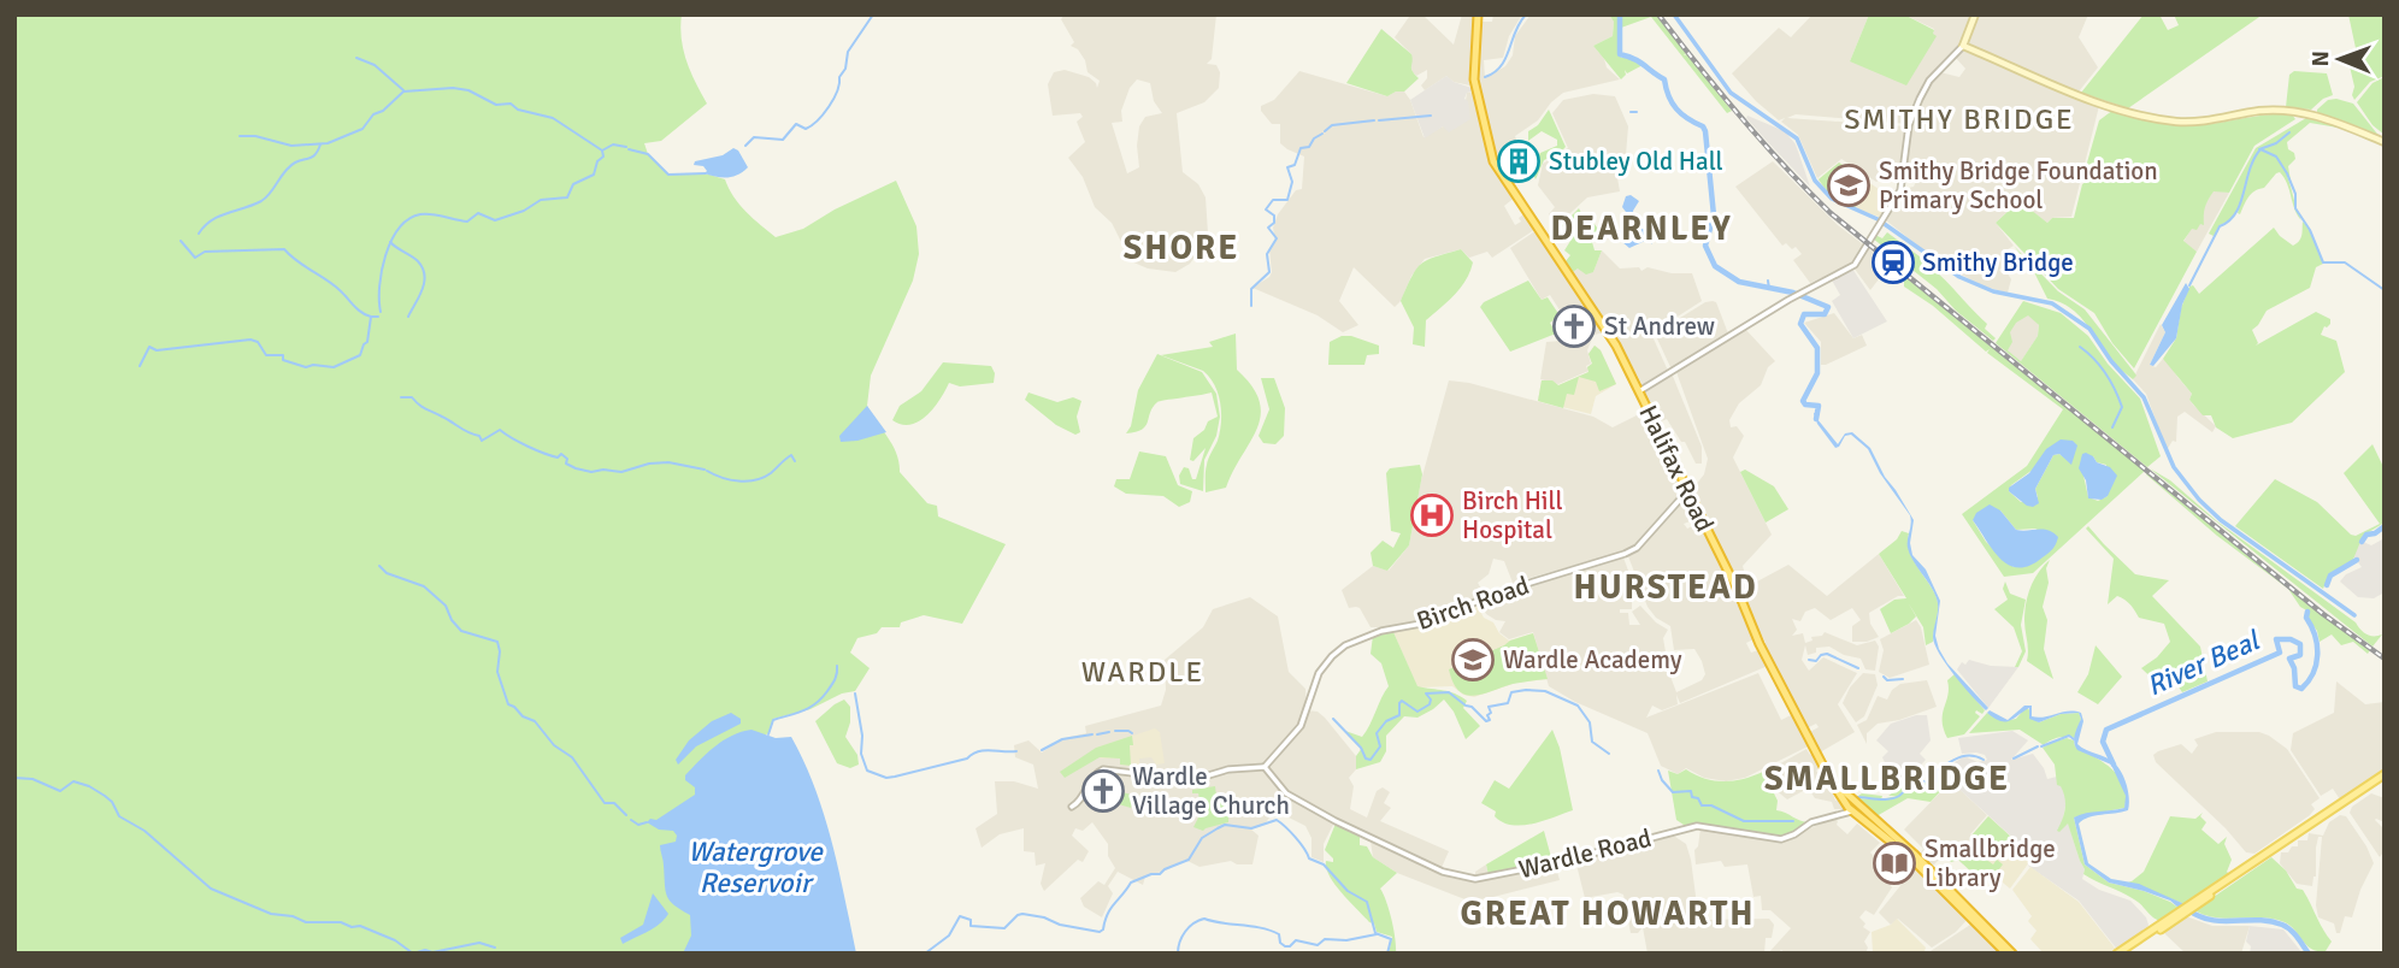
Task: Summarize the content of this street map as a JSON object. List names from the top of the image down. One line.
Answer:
{"streets":{"highway":["Halifax Road"],"street":["Birch Road","Wardle Road"]},"crossings":[["Halifax Road","Birch Road"],["Halifax Road","Wardle Road"],["Birch Road","Wardle Road"]],"districts":["SMITHY BRIDGE","DEARNLEY","SHORE","HURSTEAD","WARDLE","SMALLBRIDGE","GREAT HOWARTH"],"water":["River Beal","Watergrove Reservoir"],"places":{"building":["Stubley Old Hall"],"school or university":["Smithy Bridge Foundation Primary School","Wardle Academy"],"station":["Smithy Bridge"],"church":["St Andrew","Wardle Village Church"],"hospital":["Birch Hill Hospital"],"library":["Smallbridge Library"]},"north":"left"}
